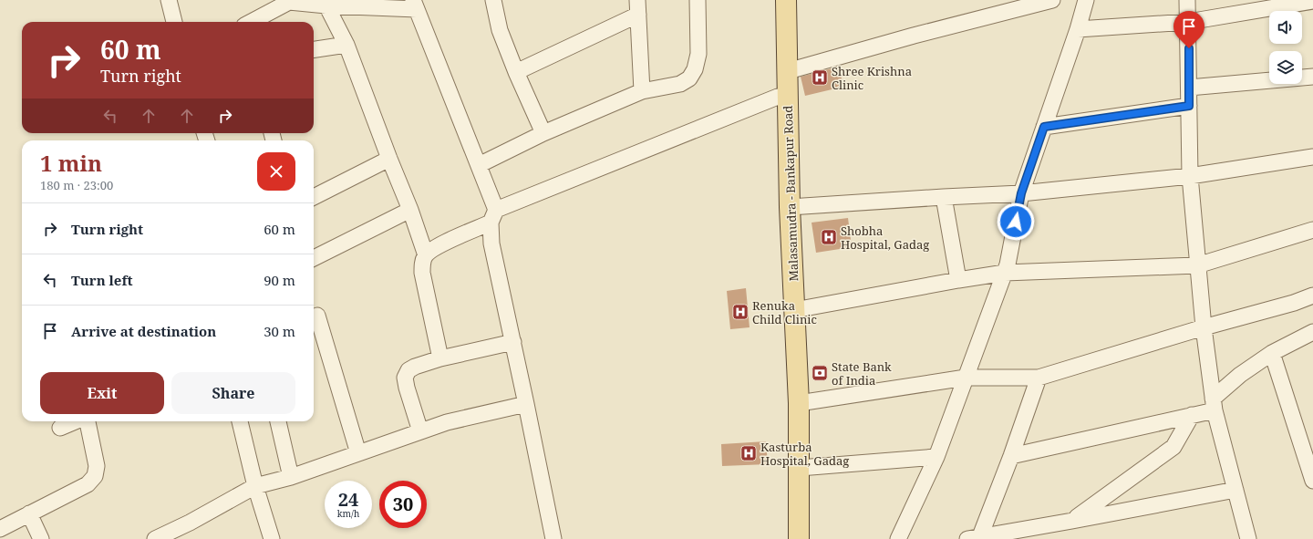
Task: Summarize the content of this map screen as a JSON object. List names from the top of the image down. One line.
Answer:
{"streets":{"main road":["Malasamudra - Bankapur Road"]},"places":{"hospital":["Shree Krishna Clinic","Shobha Hospital, Gadag","Renuka Child Clinic","Kasturba Hospital, Gadag"],"bank":["State Bank of India"]},"page":{"turn":["60 m","Turn right"],"heading":["1 min","180 m · 23:00"],"list":[{"name":"Turn right","value":"60 m"},{"name":"Turn left","value":"90 m"},{"name":"Arrive at destination","value":"30 m"}],"buttons":["Exit","Share"],"speed":"24 km/h","limit":"30"}}
